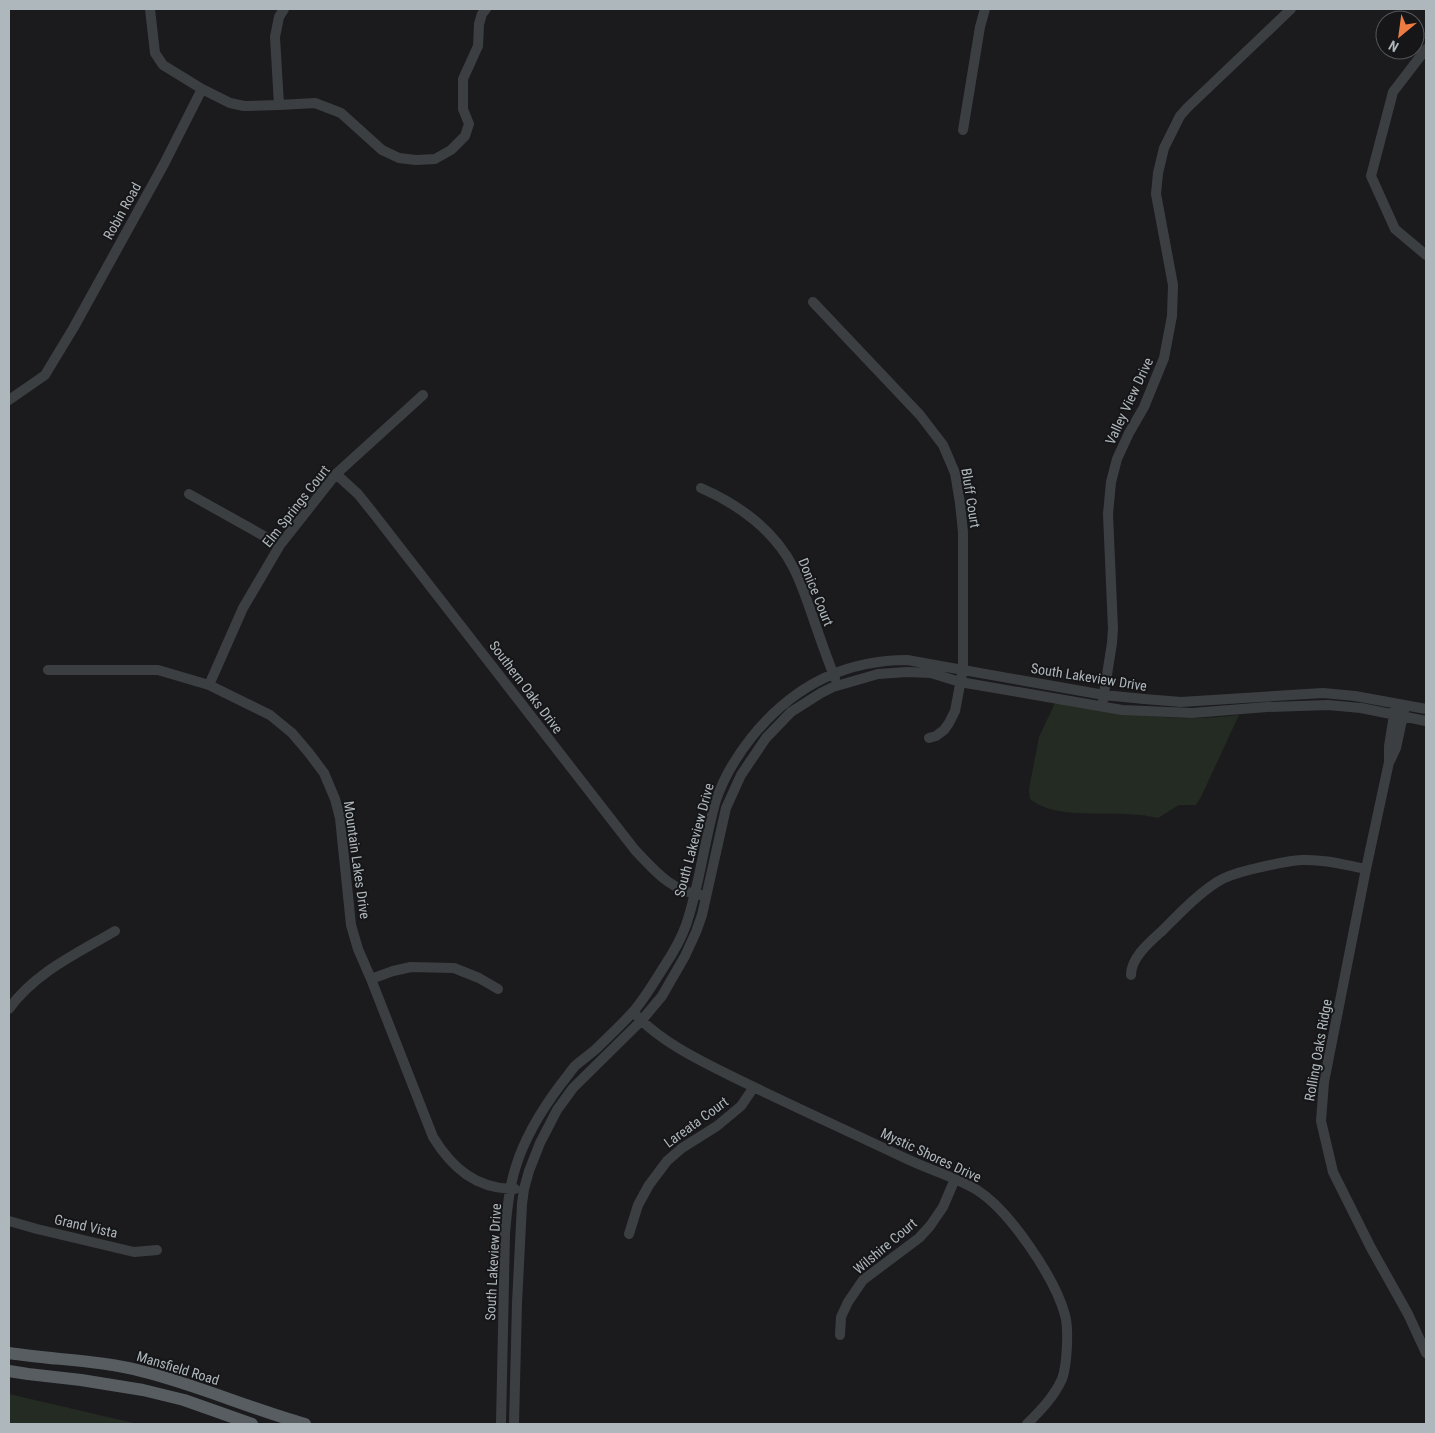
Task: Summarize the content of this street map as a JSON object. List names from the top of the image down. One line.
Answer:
{"streets":{"main road":["Mansfield Road"],"street":["Robin Road","Valley View Drive","Bluff Court","Elm Springs Court","Donice Court","South Lakeview Drive","Southern Oaks Drive","Mountain Lakes Drive","Rolling Oaks Ridge","Lareata Court","Mystic Shores Drive","Grand Vista","Wilshire Court"]},"crossings":[["Valley View Drive","South Lakeview Drive"],["Bluff Court","South Lakeview Drive"],["Elm Springs Court","Southern Oaks Drive"],["Elm Springs Court","Mountain Lakes Drive"],["Donice Court","South Lakeview Drive"],["South Lakeview Drive","Southern Oaks Drive"],["South Lakeview Drive","Mountain Lakes Drive"],["South Lakeview Drive","Rolling Oaks Ridge"],["South Lakeview Drive","Mystic Shores Drive"],["Lareata Court","Mystic Shores Drive"],["Mystic Shores Drive","Wilshire Court"]],"north":"bottom left"}
